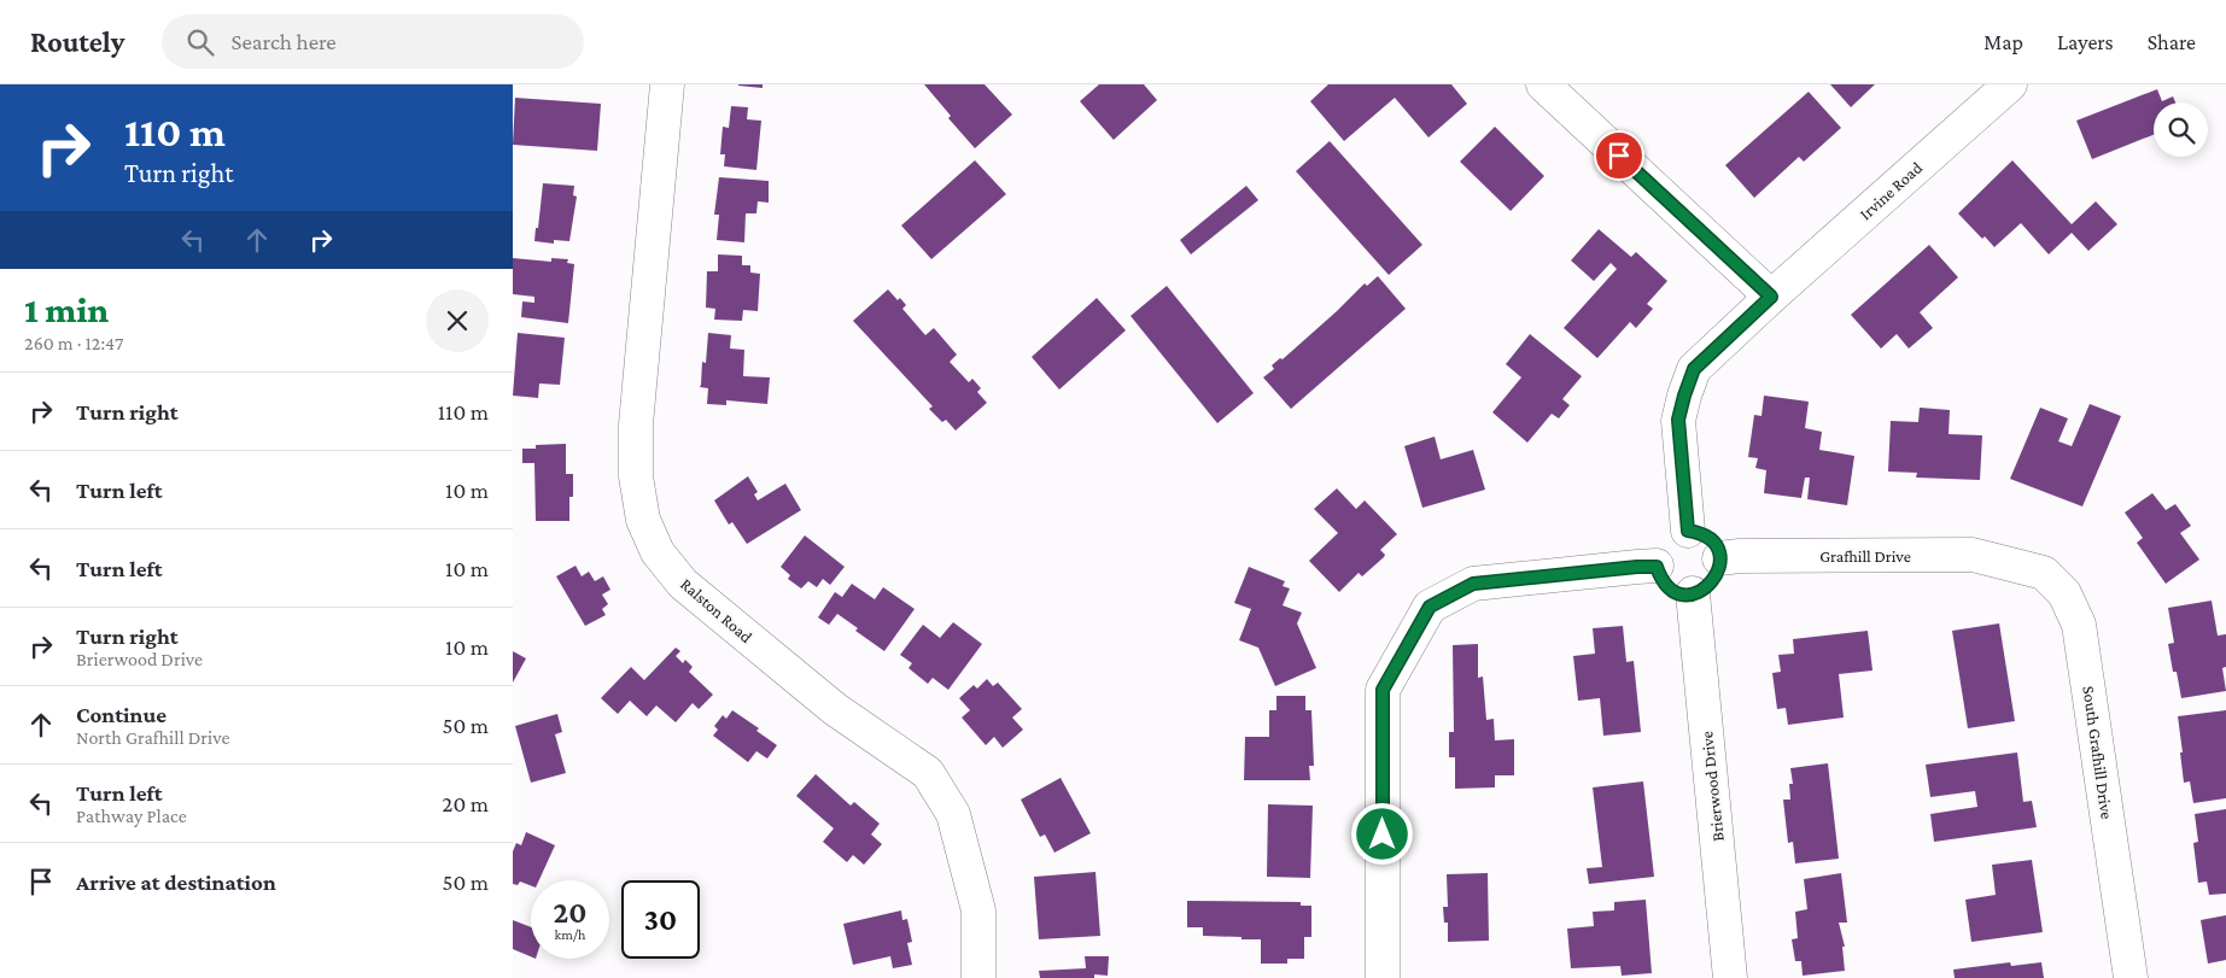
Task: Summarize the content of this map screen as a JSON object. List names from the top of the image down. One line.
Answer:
{"streets":{"street":["Irvine Road","Grafhill Drive","Ralston Road","South Grafhill Drive","Brierwood Drive"]},"crossings":[["Irvine Road","Grafhill Drive"],["Irvine Road","Brierwood Drive"],["Grafhill Drive","South Grafhill Drive"],["Grafhill Drive","Brierwood Drive"]],"page":{"header":"Routely","search":"Search here","nav":["Map","Layers","Share"],"turn":["110 m","Turn right"],"heading":["1 min","260 m · 12:47"],"list":[{"name":"Turn right","value":"110 m"},{"name":"Turn left","value":"10 m"},{"name":"Turn left","value":"10 m"},{"name":"Turn right","note":"Brierwood Drive","value":"10 m"},{"name":"Continue","note":"North Grafhill Drive","value":"50 m"},{"name":"Turn left","note":"Pathway Place","value":"20 m"},{"name":"Arrive at destination","value":"50 m"}],"speed":"20 km/h","limit":"30"}}
